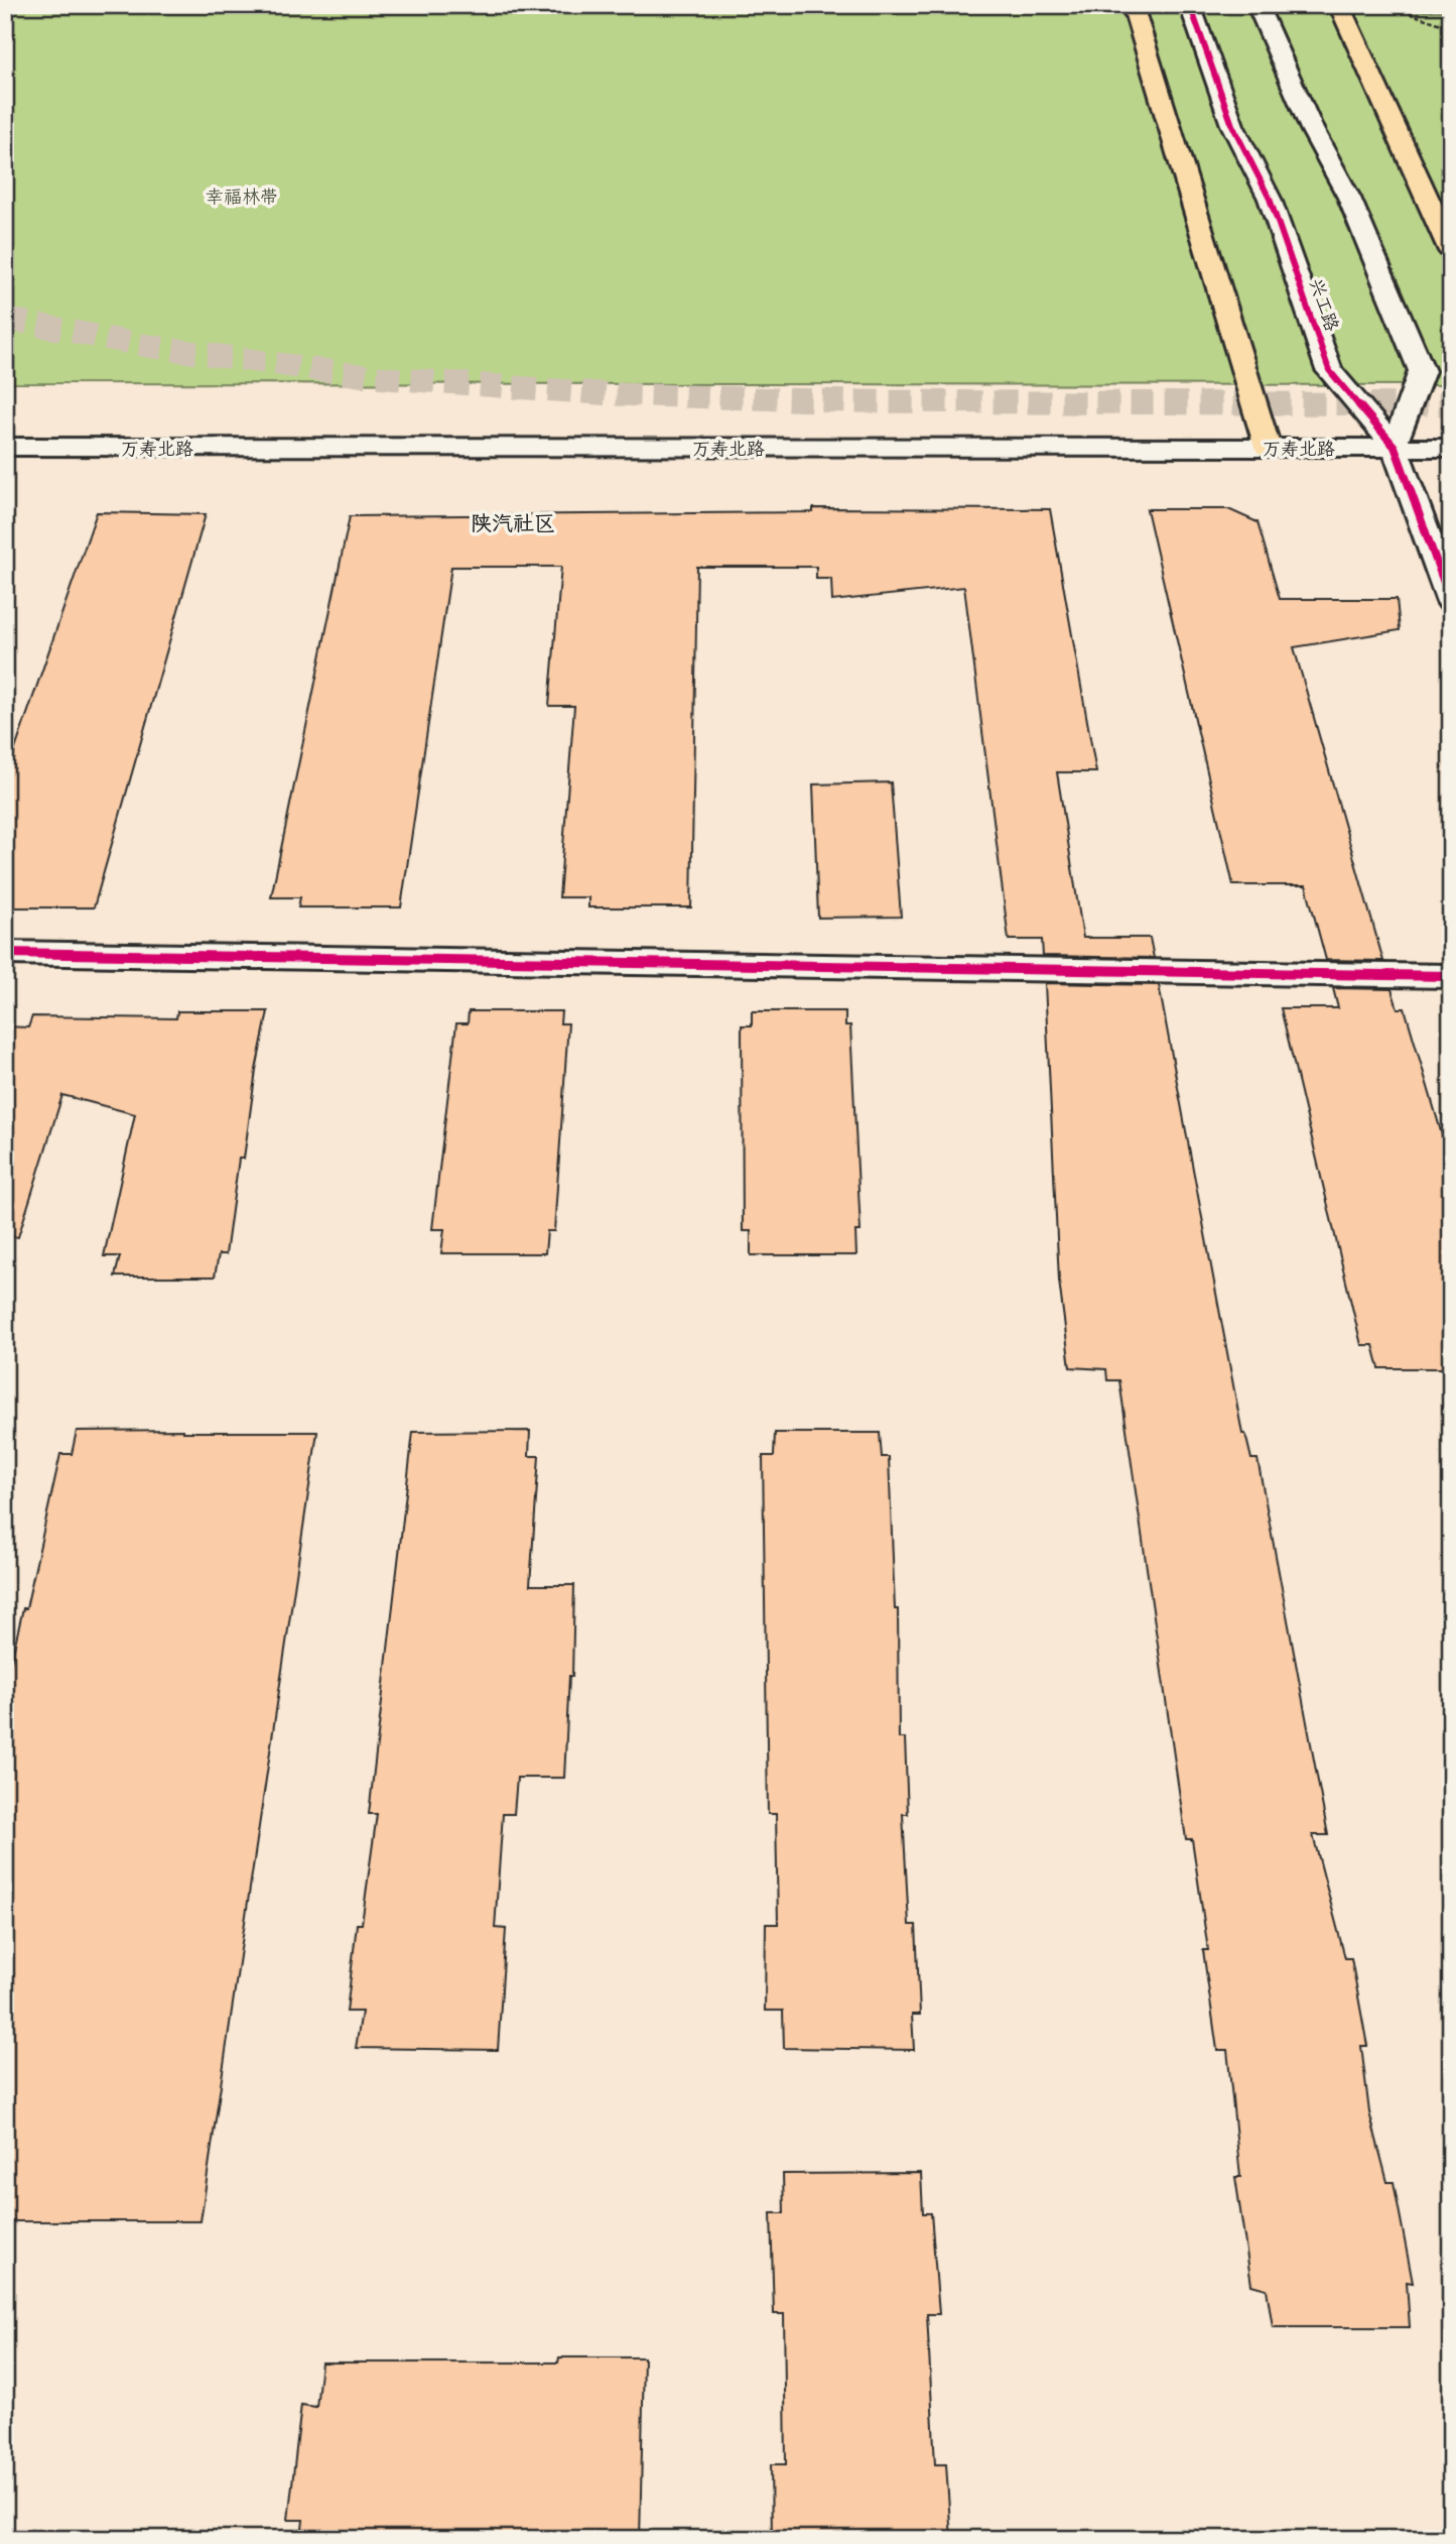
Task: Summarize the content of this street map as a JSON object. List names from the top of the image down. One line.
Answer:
{"streets":{"street":["兴工路","万寿北路"]},"crossings":[["兴工路","万寿北路"]],"districts":["陕汽社区"],"parks":["幸福林带"]}
